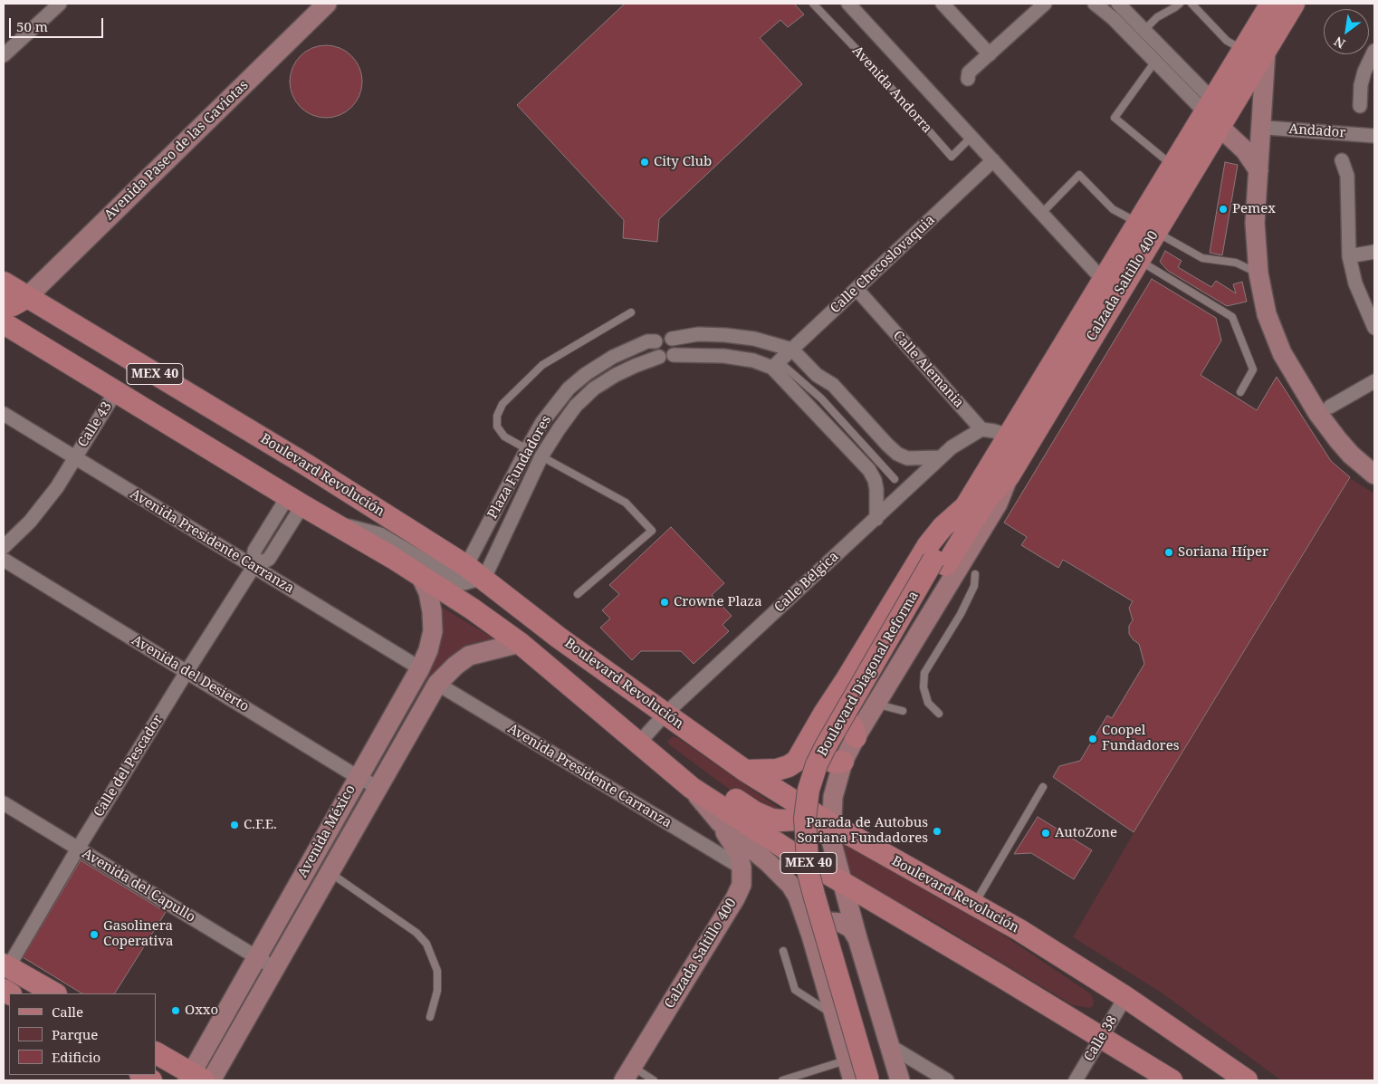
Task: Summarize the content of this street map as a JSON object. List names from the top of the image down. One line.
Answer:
{"streets":{"main road":["Calzada Saltillo 400","MEX 40","Boulevard Revolución","Boulevard Diagonal Reforma"],"street":["Avenida Andorra","Andador","Avenida Paseo de las Gaviotas","Calle Checoslovaquia","Calle Alemania","Calle 43","Plaza Fundadores","Avenida Presidente Carranza","Calle Bélgica","Avenida del Desierto","Calle del Pescador","Avenida México","Avenida del Capullo","Calle 38"]},"crossings":[["Avenida Andorra","Calle Checoslovaquia"],["Avenida Andorra","Calzada Saltillo 400"],["Avenida Paseo de las Gaviotas","Boulevard Revolución"],["Calle Checoslovaquia","Calle Alemania"],["Calzada Saltillo 400","Avenida Presidente Carranza"],["Calzada Saltillo 400","Boulevard Diagonal Reforma"],["Calle Alemania","Calle Bélgica"],["MEX 40","Calle 43"],["MEX 40","Calle Bélgica"],["MEX 40","Calle del Pescador"],["MEX 40","Avenida México"],["MEX 40","Calle 38"],["Calle 43","Avenida Presidente Carranza"],["Plaza Fundadores","Boulevard Revolución"],["Boulevard Revolución","Calle Bélgica"],["Boulevard Revolución","Calle 38"],["Avenida Presidente Carranza","Calle del Pescador"],["Avenida Presidente Carranza","Avenida México"],["Avenida del Desierto","Calle del Pescador"],["Avenida del Desierto","Avenida México"],["Calle del Pescador","Avenida del Capullo"],["Avenida México","Avenida del Capullo"]],"places":["City Club","Pemex","Soriana Híper","Crowne Plaza","Coopel Fundadores","C.F.E.","Parada de Autobus Soriana Fundadores","AutoZone","Gasolinera Coperativa","Oxxo"],"legend":["Calle","Parque","Edificio"],"scale_bar":"50 m","north":"bottom left"}
